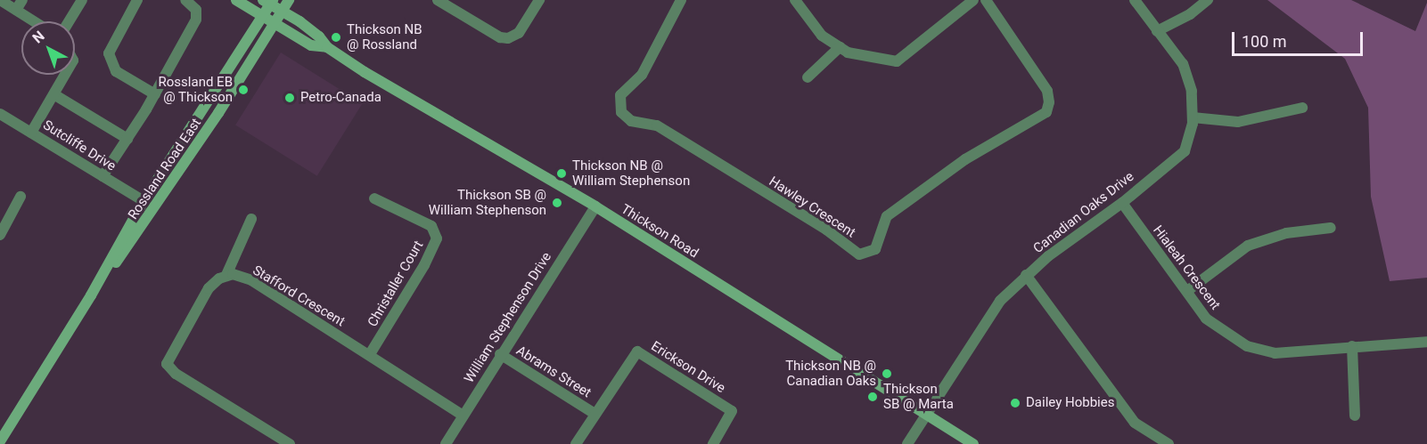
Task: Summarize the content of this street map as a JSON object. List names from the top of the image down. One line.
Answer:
{"streets":{"main road":["Rossland Road East","Thickson Road"],"street":["Sutcliffe Drive","Hawley Crescent","Canadian Oaks Drive","Hialeah Crescent","Christaller Court","Stafford Crescent","William Stephenson Drive","Erickson Drive","Abrams Street"]},"crossings":[["Sutcliffe Drive","Rossland Road East"],["Rossland Road East","Thickson Road"],["Canadian Oaks Drive","Thickson Road"],["Canadian Oaks Drive","Hialeah Crescent"],["Thickson Road","William Stephenson Drive"],["Christaller Court","Stafford Crescent"],["Stafford Crescent","William Stephenson Drive"],["William Stephenson Drive","Abrams Street"],["Erickson Drive","Abrams Street"]],"places":["Thickson NB @ Rossland","Rossland EB @ Thickson","Petro-Canada","Thickson NB @ William Stephenson","Thickson SB @ William Stephenson","Thickson NB @ Canadian Oaks","Thickson SB @ Marta","Dailey Hobbies"],"scale_bar":"100 m","north":"top left"}
